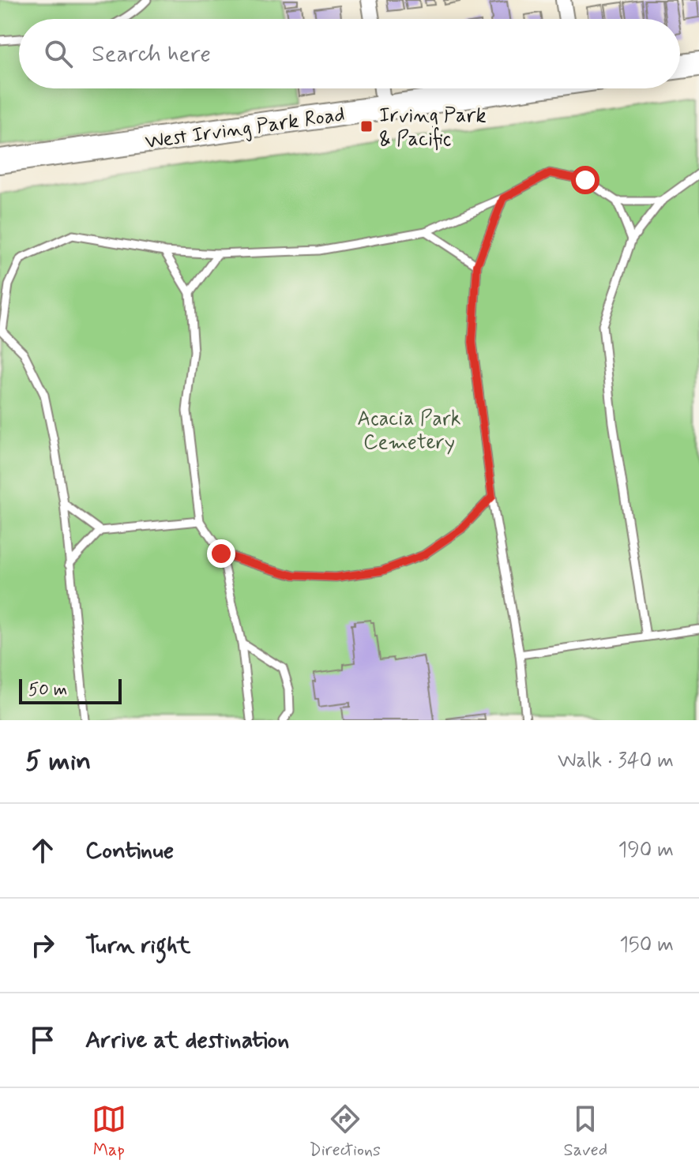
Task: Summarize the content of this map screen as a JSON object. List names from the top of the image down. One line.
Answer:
{"streets":{"main road":["West Irving Park Road"]},"parks":["Acacia Park Cemetery"],"places":{"transit":["Irving Park & Pacific"]},"scale_bar":"50 m","page":{"search":"Search here","scale":"50 m","heading":["5 min","Walk · 340 m"],"list":[["Continue","190 m"],["Turn right","150 m"],"Arrive at destination"],"nav":["Map","Directions","Saved"]}}
